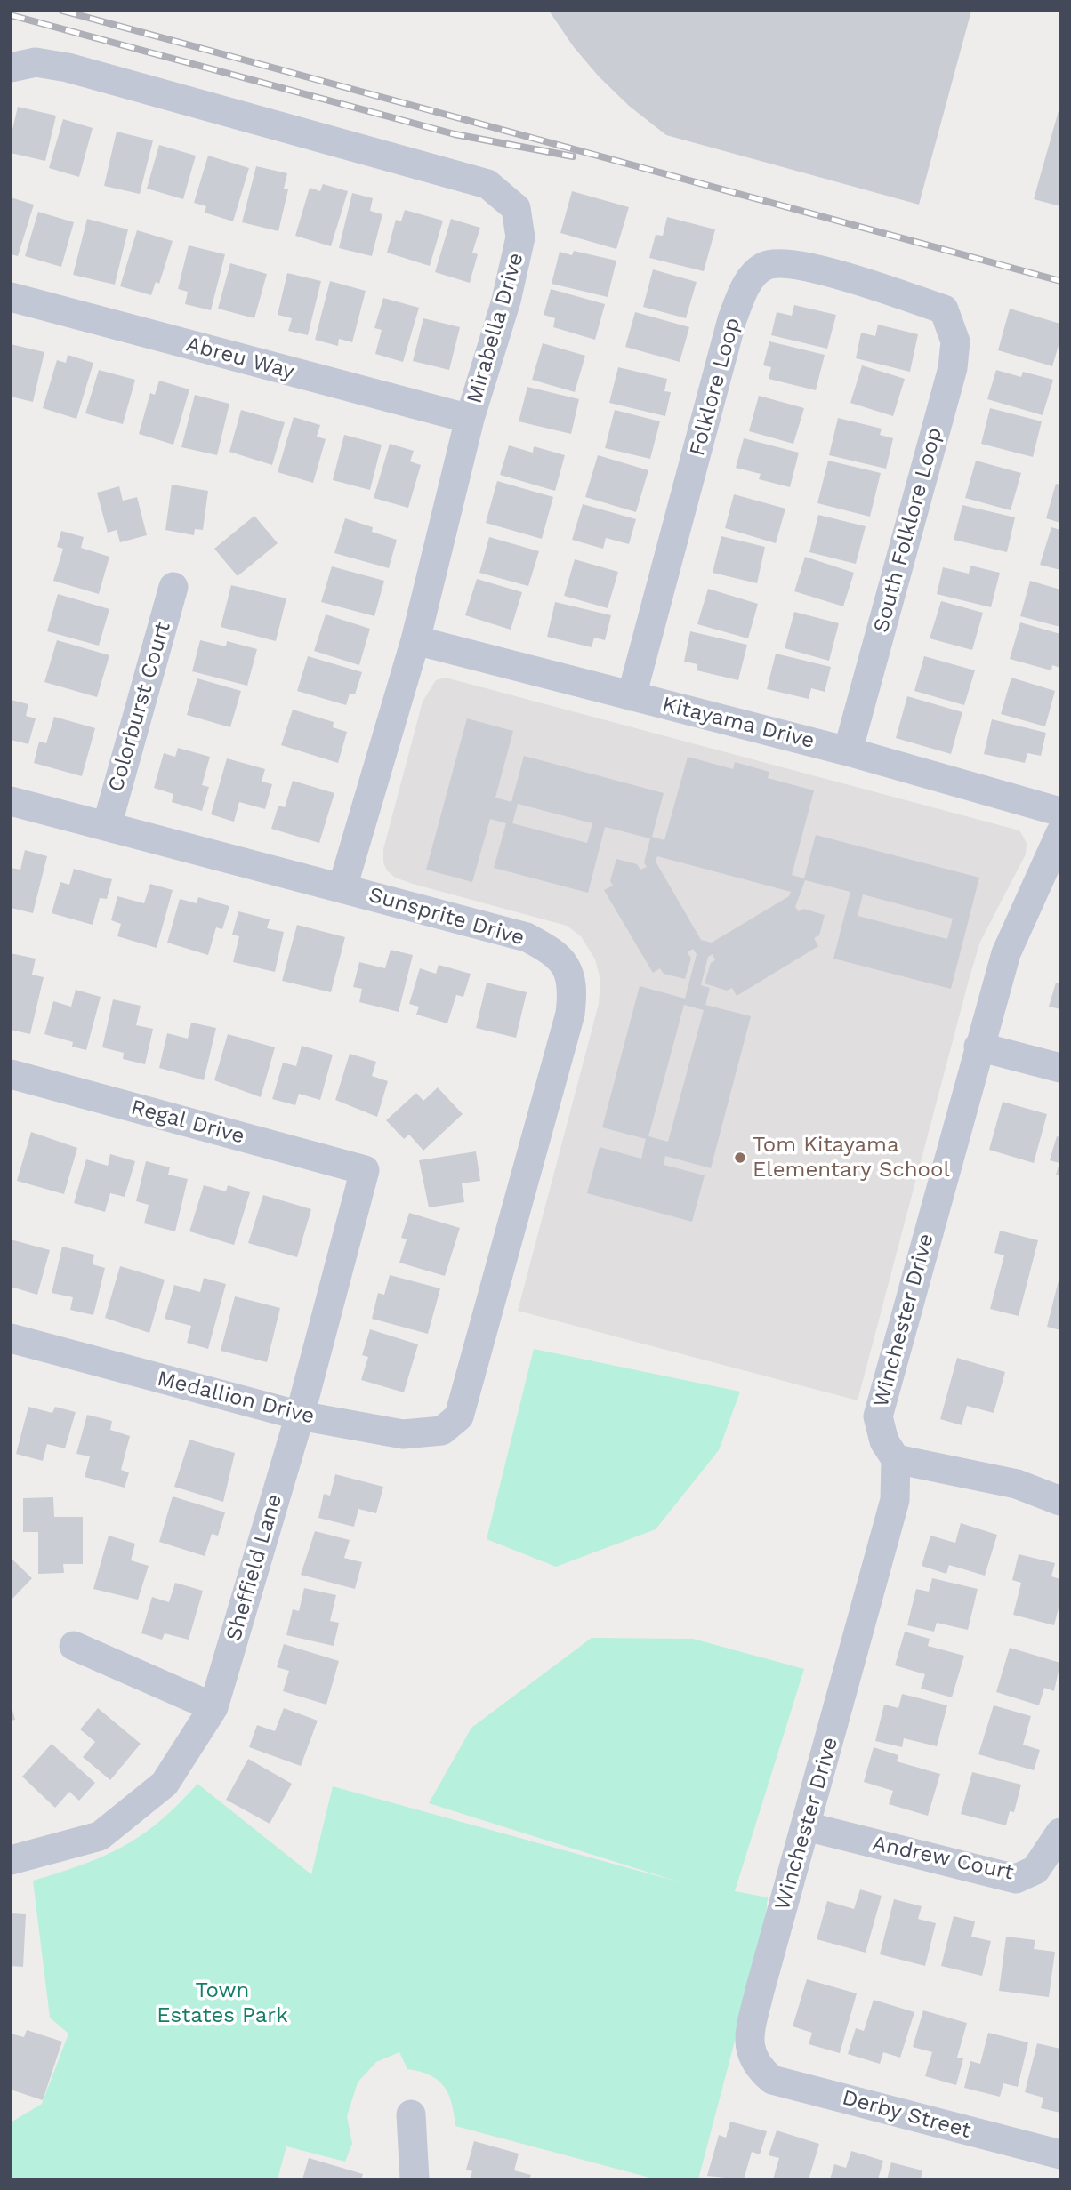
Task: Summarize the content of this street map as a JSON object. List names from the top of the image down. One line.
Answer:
{"streets":{"street":["Mirabella Drive","Abreu Way","Folklore Loop","South Folklore Loop","Colorburst Court","Kitayama Drive","Sunsprite Drive","Regal Drive","Winchester Drive","Medallion Drive","Sheffield Lane","Andrew Court","Derby Street"]},"crossings":[["Mirabella Drive","Abreu Way"],["Mirabella Drive","Kitayama Drive"],["Mirabella Drive","Sunsprite Drive"],["Folklore Loop","South Folklore Loop"],["Folklore Loop","Kitayama Drive"],["South Folklore Loop","Kitayama Drive"],["Colorburst Court","Sunsprite Drive"],["Sunsprite Drive","Medallion Drive"],["Regal Drive","Sheffield Lane"],["Winchester Drive","Andrew Court"],["Winchester Drive","Derby Street"],["Medallion Drive","Sheffield Lane"]],"parks":["Town Estates Park"],"places":["Tom Kitayama Elementary School"]}
